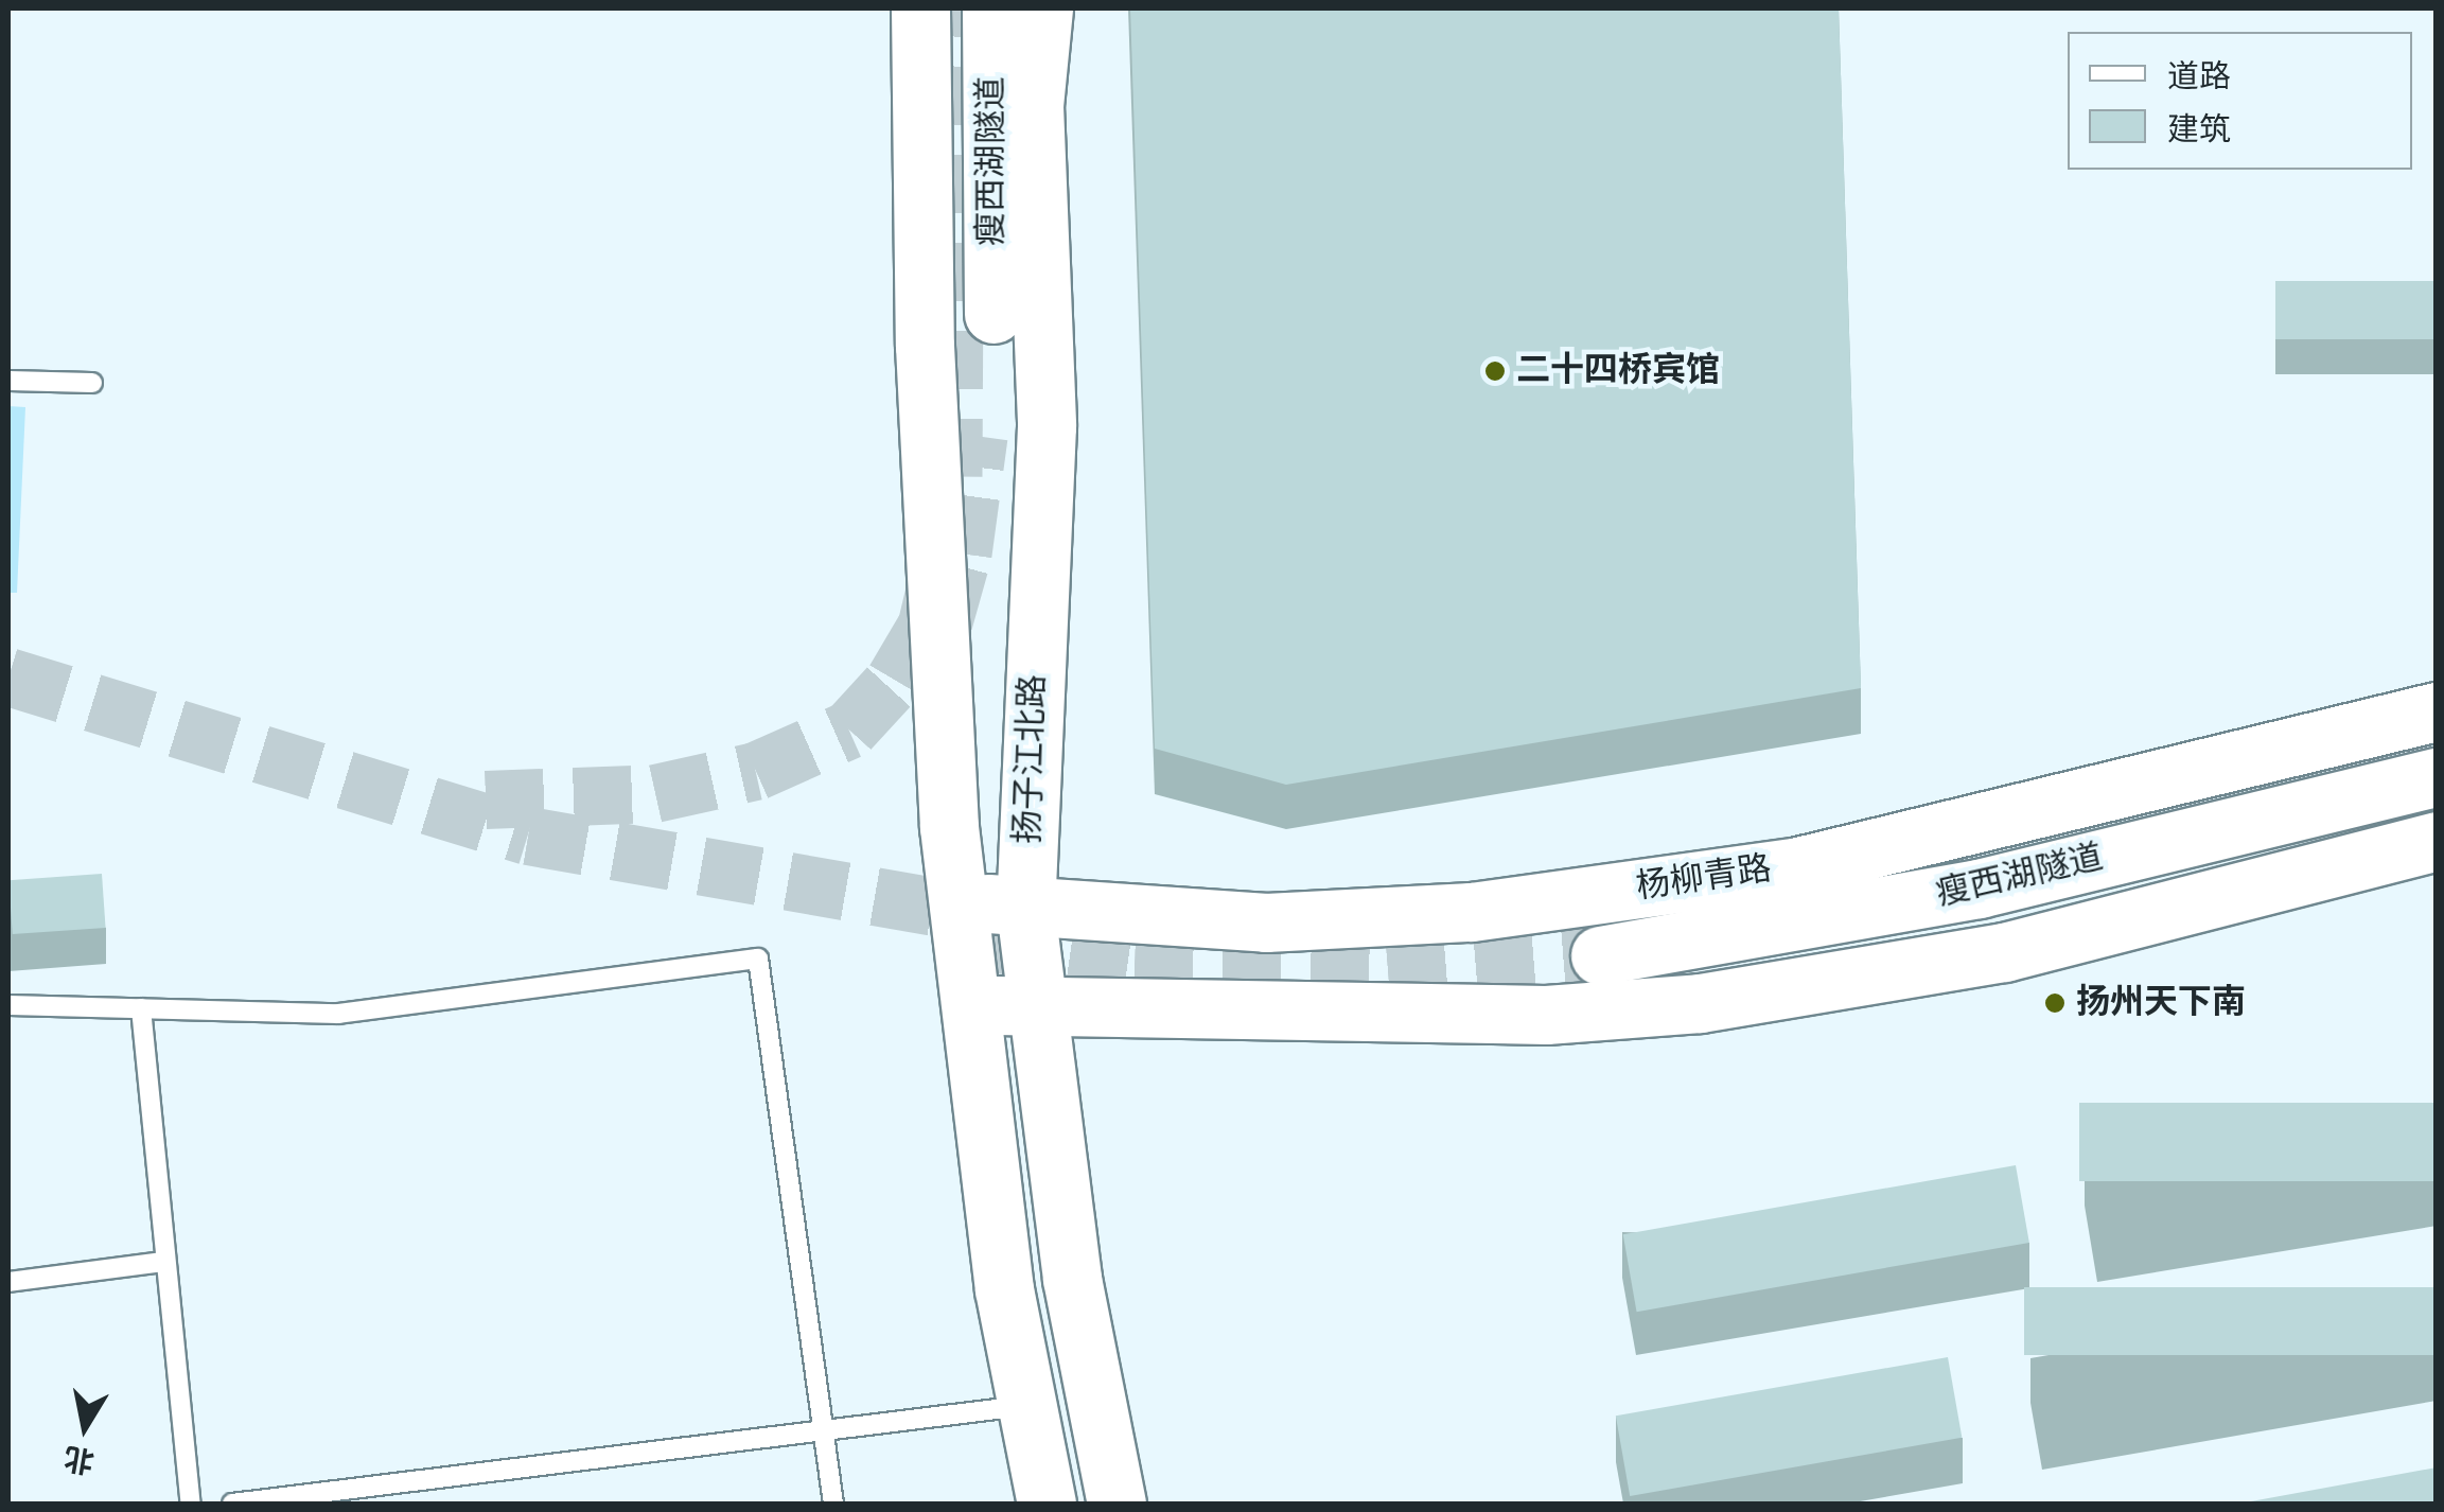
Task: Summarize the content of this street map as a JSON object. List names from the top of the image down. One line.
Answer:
{"streets":{"main road":["瘦西湖隧道","扬子江北路","杨柳青路"]},"crossings":[["扬子江北路","杨柳青路"]],"places":["二十四桥宾馆","扬州天下南"],"legend":["道路","建筑"],"north":"bottom"}
